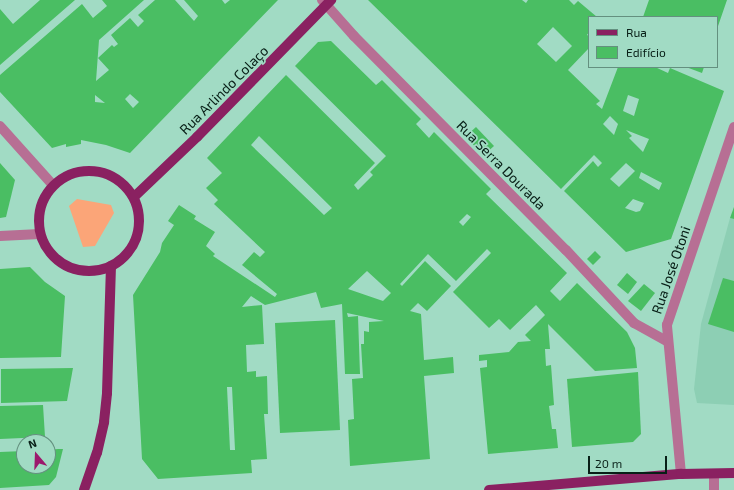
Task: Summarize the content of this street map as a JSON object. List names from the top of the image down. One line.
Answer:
{"streets":{"main road":["Rua Arlindo Colaço"],"street":["Rua Serra Dourada","Rua José Otoni"]},"crossings":[["Rua Arlindo Colaço","Rua Serra Dourada"],["Rua Serra Dourada","Rua José Otoni"]],"legend":["Rua","Edifício"],"scale_bar":"20 m","north":"top"}
